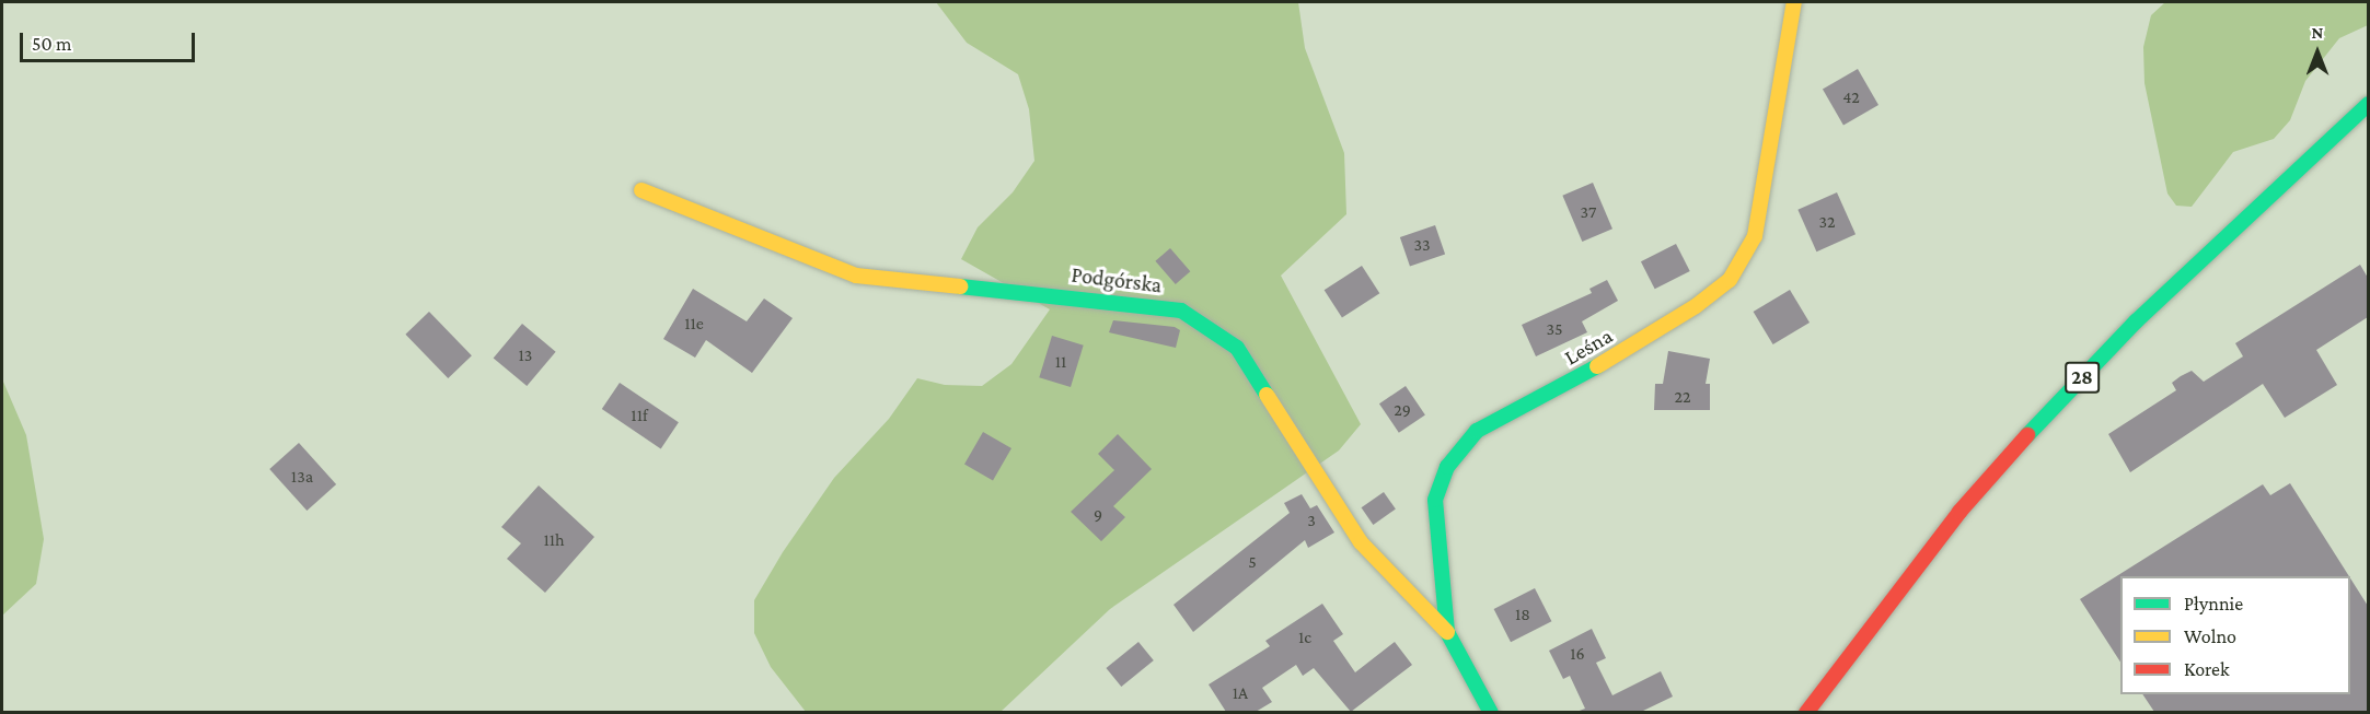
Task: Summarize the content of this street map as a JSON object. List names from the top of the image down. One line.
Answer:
{"streets":{"street":["Podgórska","Leśna","28"]},"crossings":[["Podgórska","Leśna"]],"house_numbers":["42","37","32","33","11e","35","13","11","22","29","11f","13a","9","3","11h","5","18","1c","16","1A"],"legend":["Płynnie","Wolno","Korek"],"scale_bar":"50 m","north":"top"}
